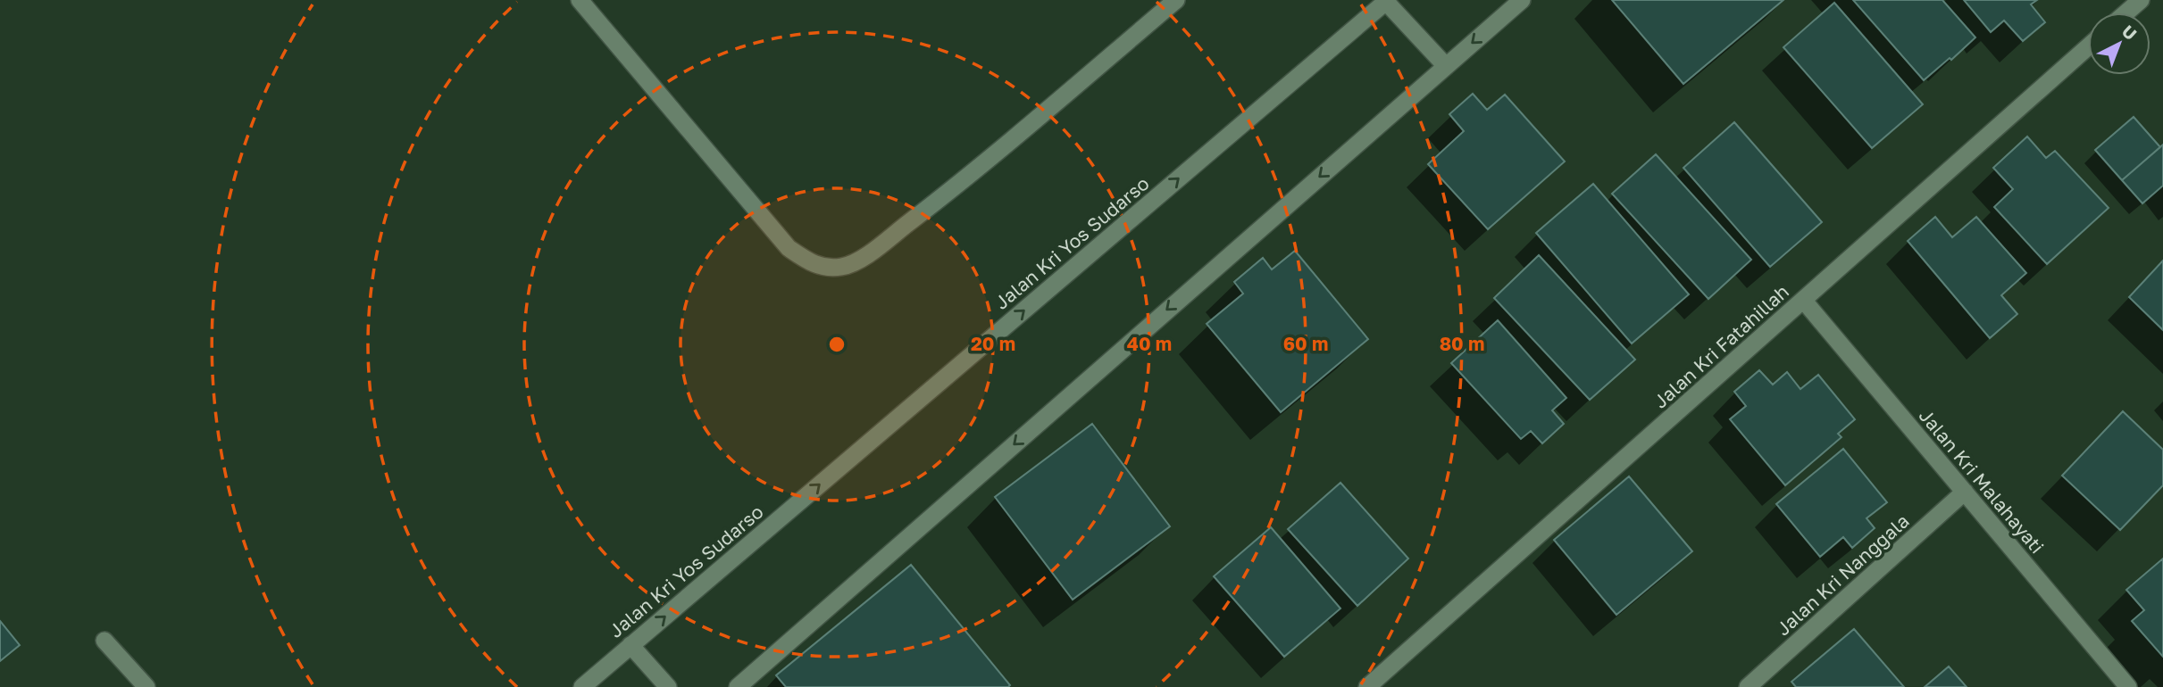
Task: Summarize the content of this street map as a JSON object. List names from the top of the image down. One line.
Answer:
{"streets":{"street":["Jalan Kri Yos Sudarso","Jalan Kri Fatahillah","Jalan Kri Malahayati","Jalan Kri Nanggala"]},"crossings":[["Jalan Kri Fatahillah","Jalan Kri Malahayati"],["Jalan Kri Malahayati","Jalan Kri Nanggala"]],"north":"top right","rings":["20 m","40 m","60 m","80 m"]}
